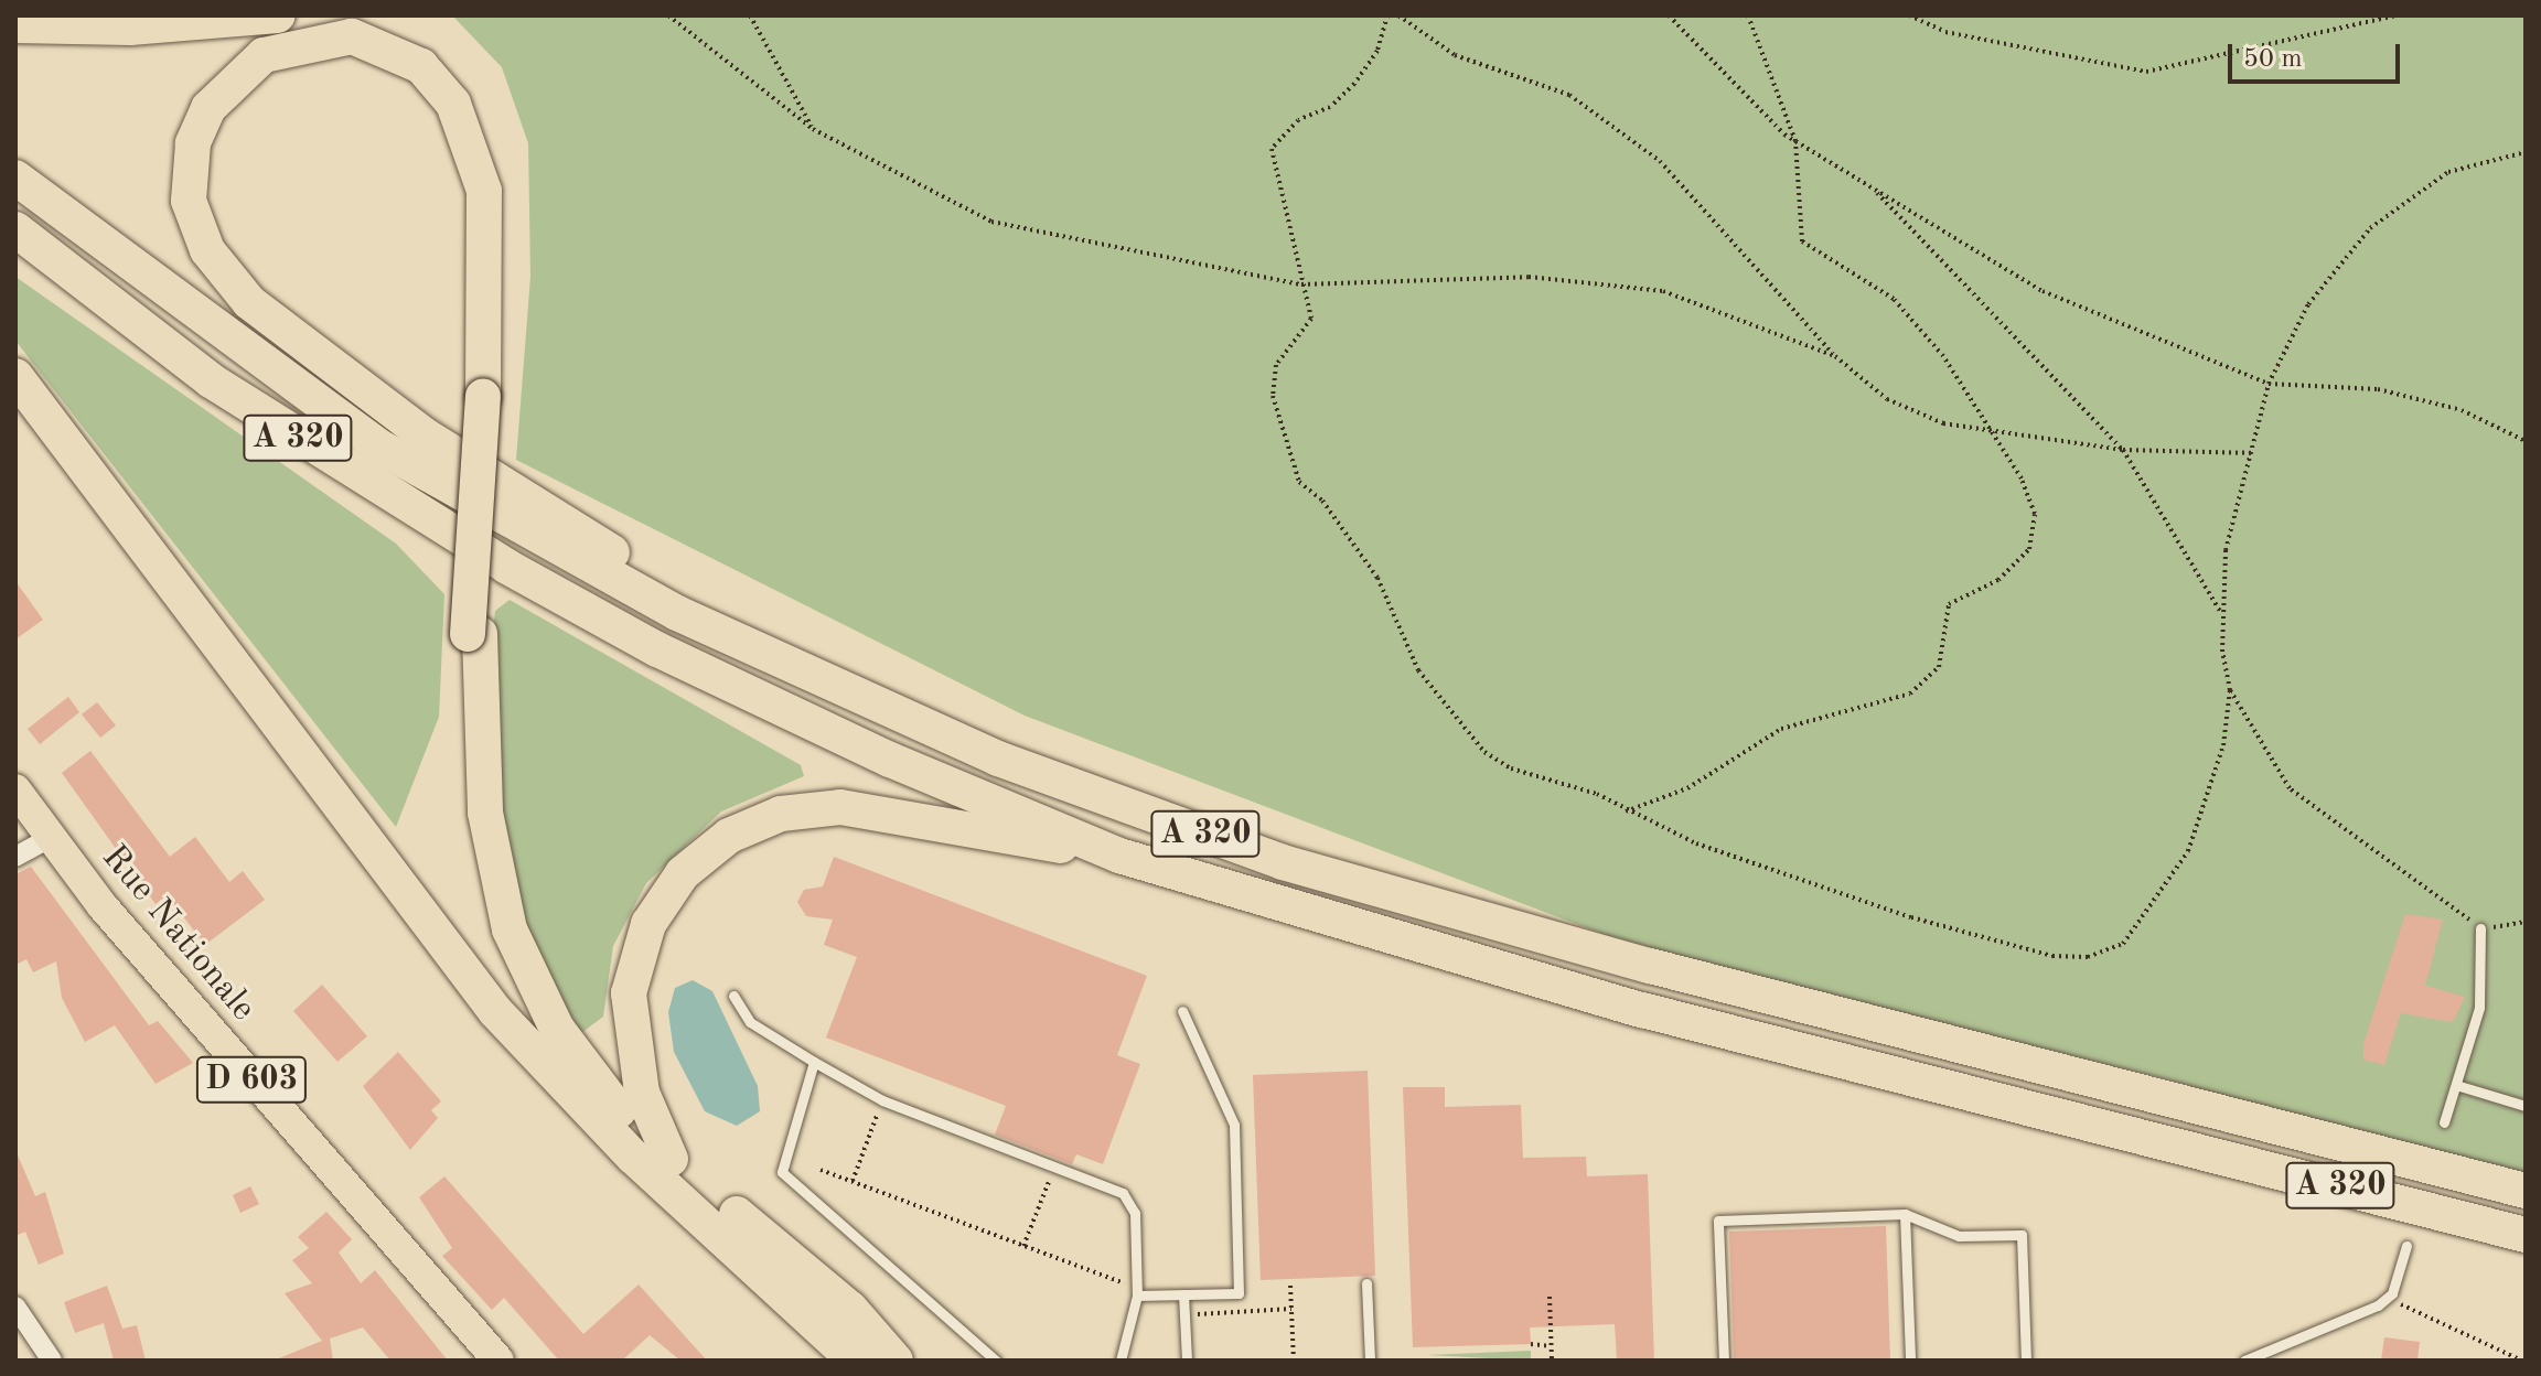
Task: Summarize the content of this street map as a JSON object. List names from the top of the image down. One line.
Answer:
{"streets":{"highway":["A 320"],"main road":["Rue Nationale","D 603"]},"scale_bar":"50 m"}
